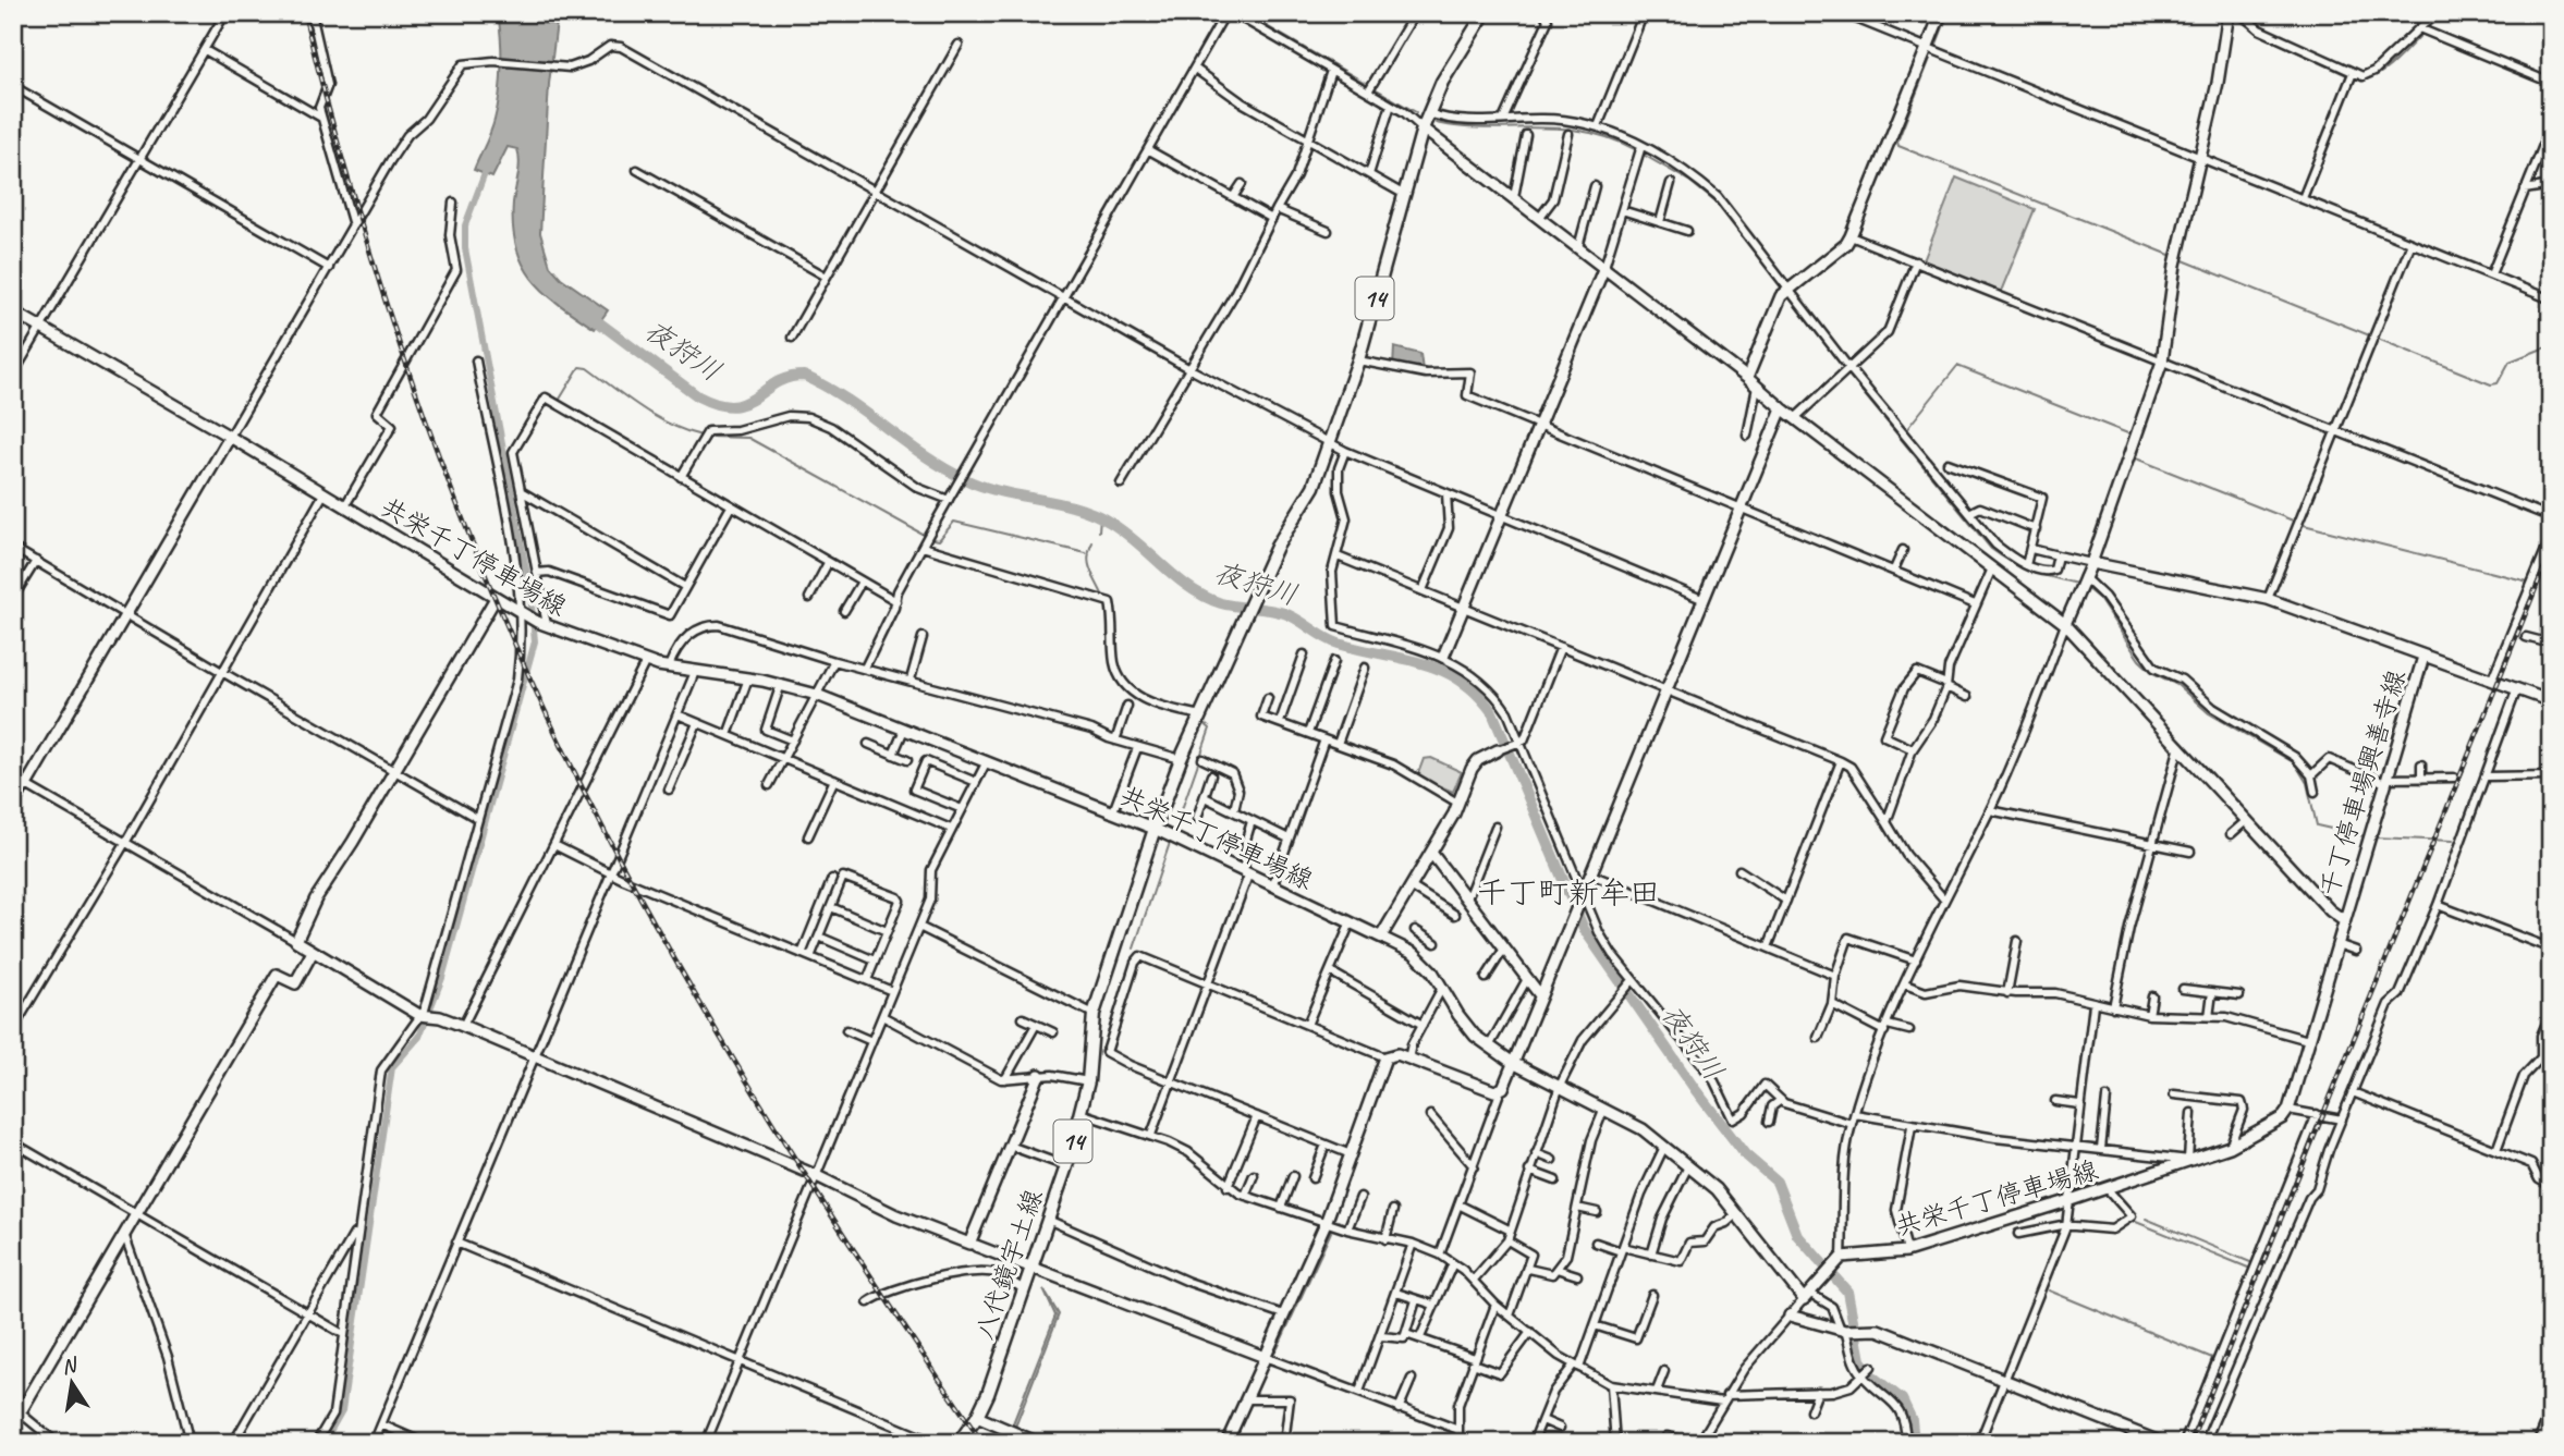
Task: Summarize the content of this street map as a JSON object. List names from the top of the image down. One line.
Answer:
{"streets":{"main road":["14","八代鏡宇土線"],"street":["共栄千丁停車場線","千丁停車場興善寺線"]},"crossings":[["14","共栄千丁停車場線"],["14","八代鏡宇土線"],["共栄千丁停車場線","八代鏡宇土線"]],"districts":["千丁町新牟田"],"water":["夜狩川"],"north":"top"}
